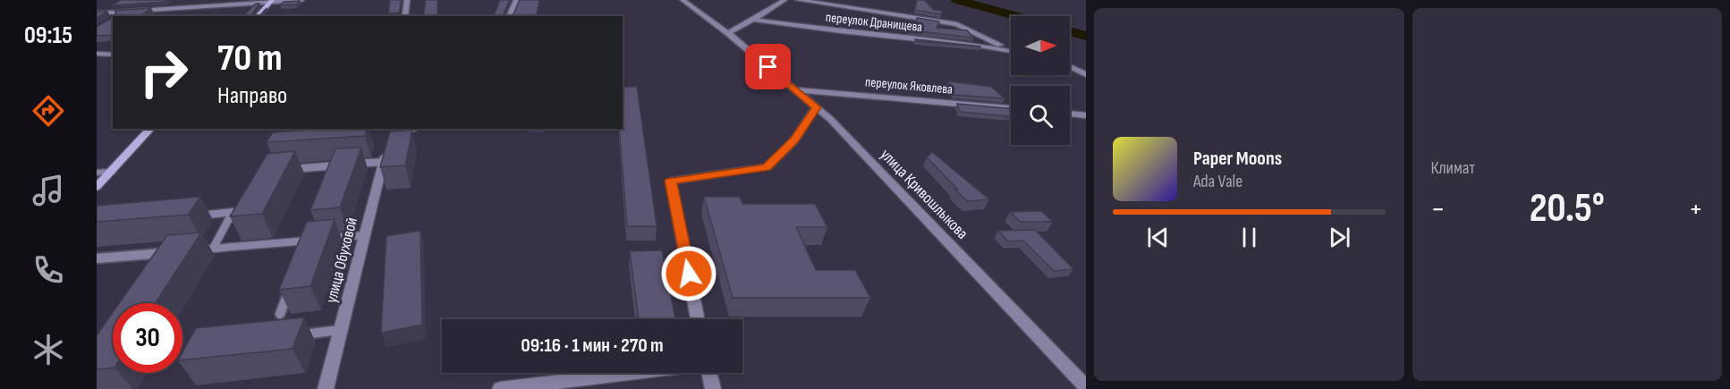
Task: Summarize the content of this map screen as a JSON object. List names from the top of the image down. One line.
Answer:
{"streets":{"street":["переулок Дранищева","переулок Яковлева","улица Кривошлыкова","улица Обуховой"]},"crossings":[["переулок Яковлева","улица Кривошлыкова"]],"north":"right","page":{"tabs":"09:15","tile":"Климат","turn":["70 m","Направо"],"song":["Paper Moons","Ada Vale"],"heat":["−","20.5°","+"],"limit":"30","trip":"09:16 · 1 мин · 270 m"}}
